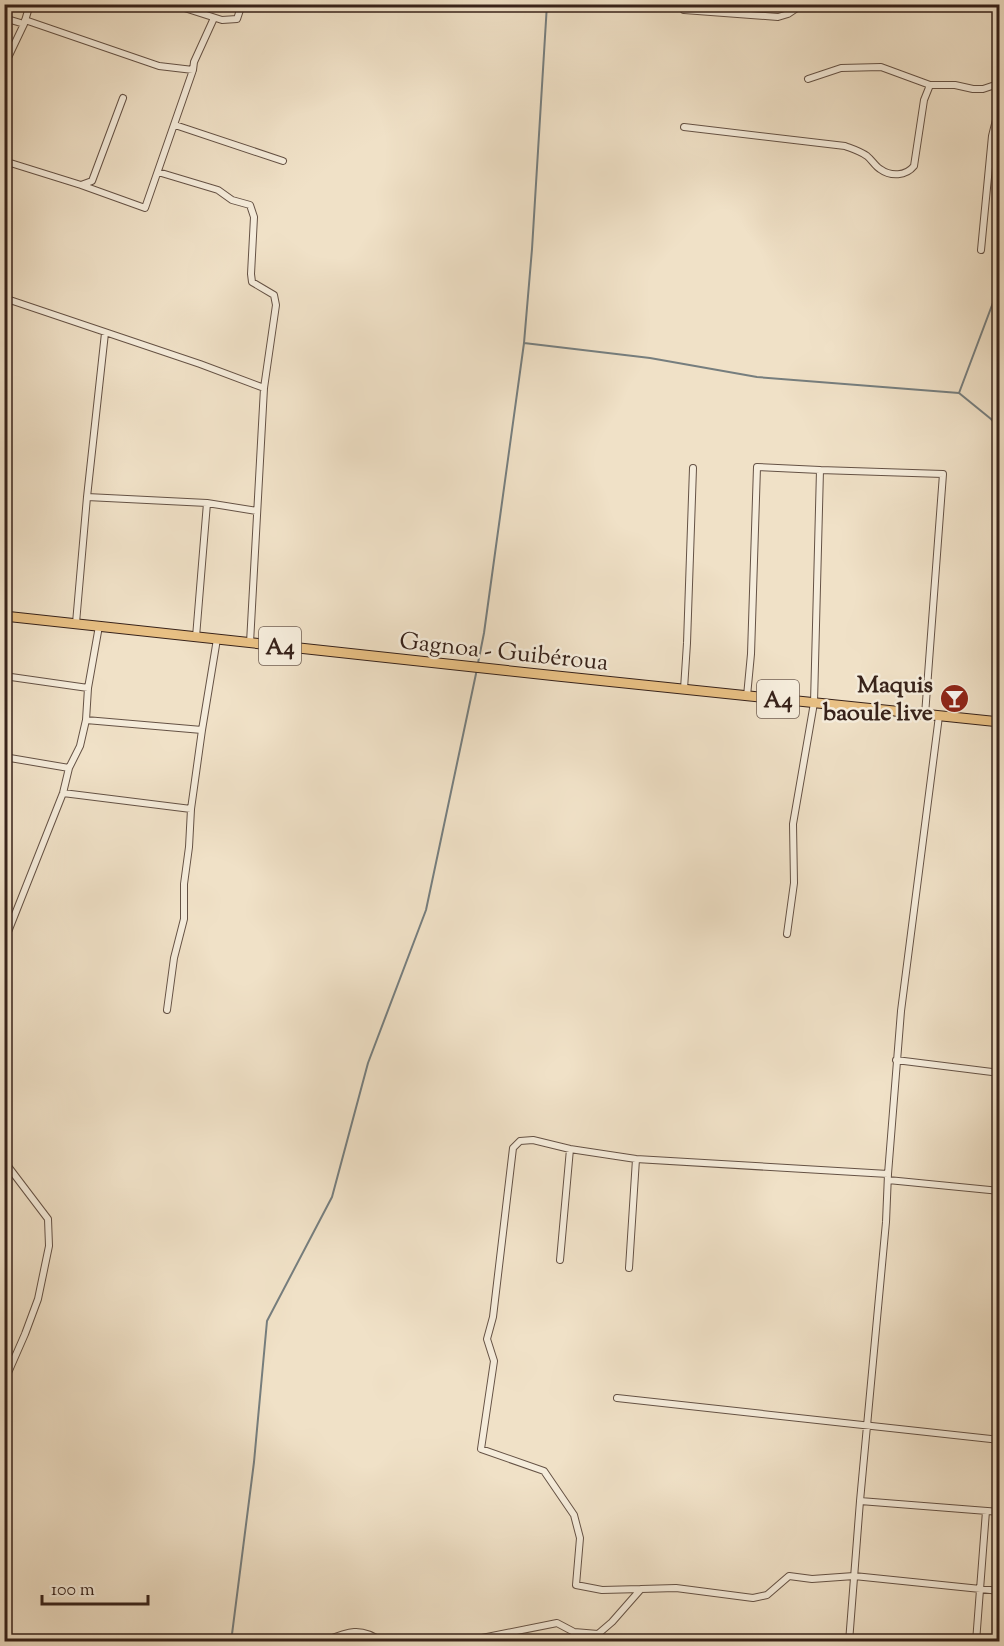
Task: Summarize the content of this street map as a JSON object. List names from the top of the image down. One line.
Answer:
{"streets":{"main road":["A4","Gagnoa - Guibéroua"]},"places":{"bar":["Maquis baoule live"]},"scale_bar":"100 m"}
